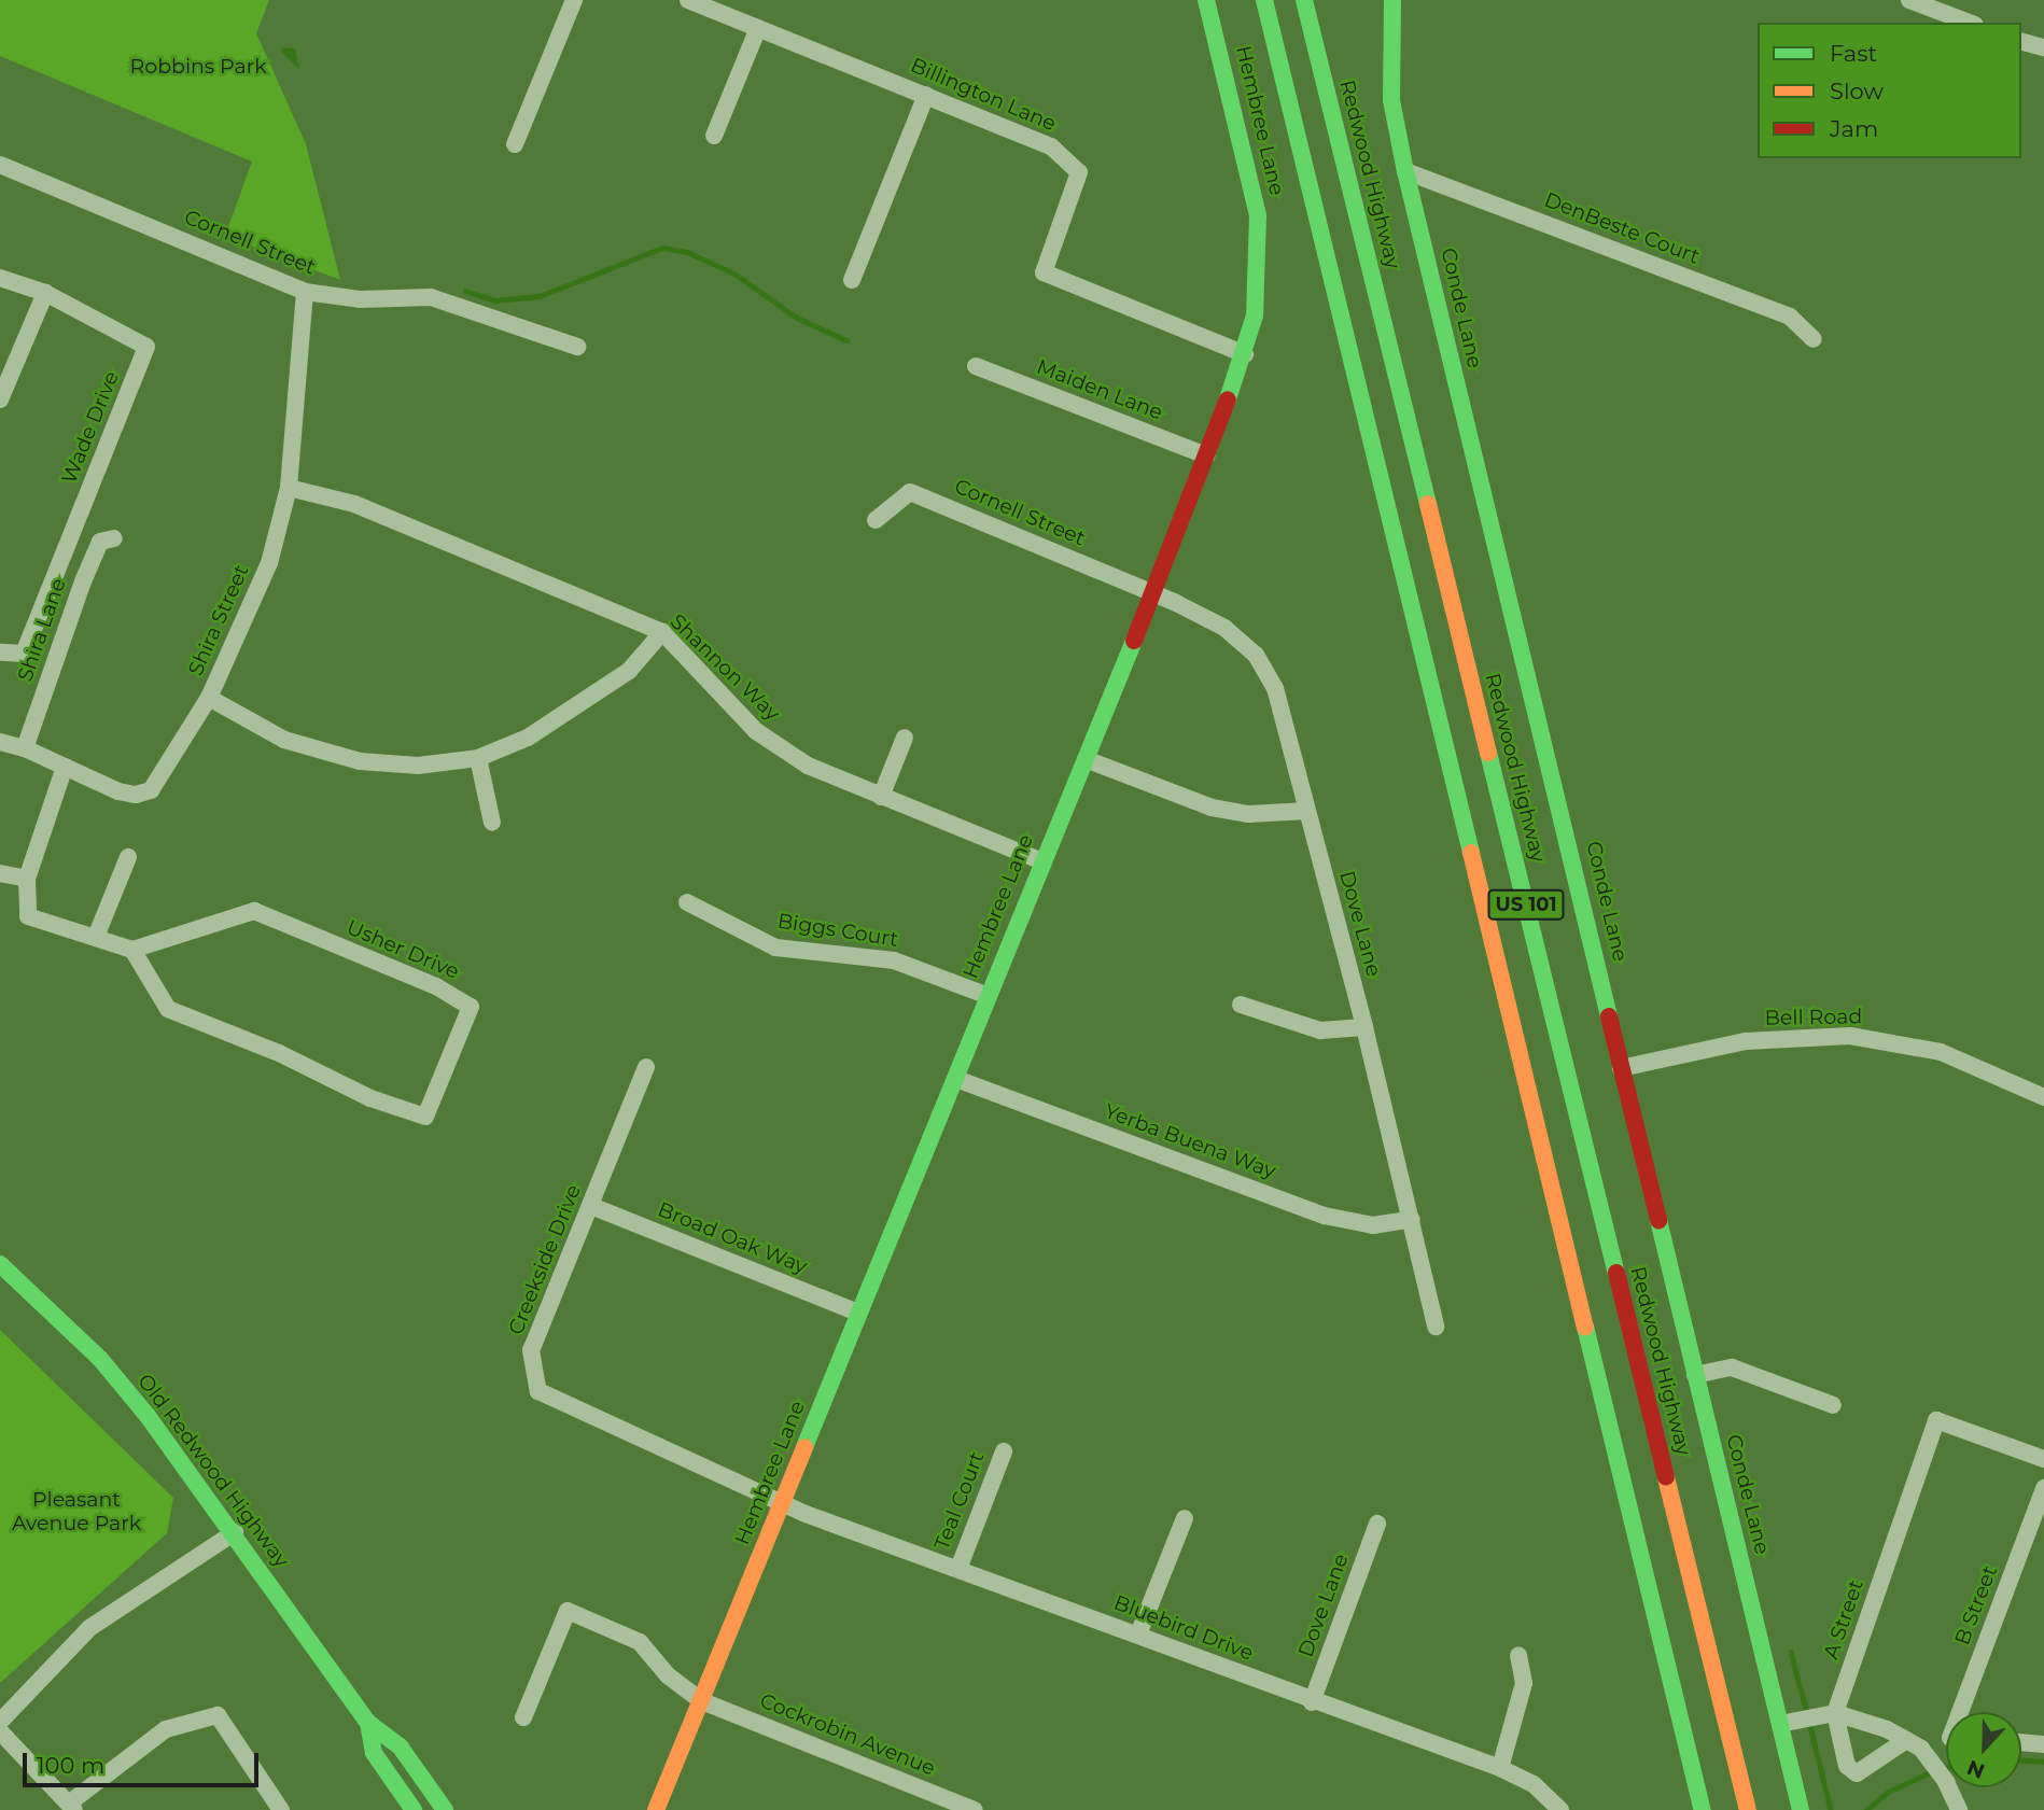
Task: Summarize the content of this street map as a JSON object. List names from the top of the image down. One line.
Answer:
{"streets":{"main road":["Hembree Lane","Redwood Highway","Conde Lane","US 101","Old Redwood Highway"],"street":["Billington Lane","DenBeste Court","Cornell Street","Maiden Lane","Wade Drive","Shira Street","Shira Lane","Shannon Way","Dove Lane","Biggs Court","Usher Drive","Bell Road","Yerba Buena Way","Broad Oak Way","Creekside Drive","Teal Court","B Street","A Street","Bluebird Drive","Cockrobin Avenue"]},"crossings":[["Billington Lane","Hembree Lane"],["Hembree Lane","Cornell Street"],["Hembree Lane","Maiden Lane"],["Hembree Lane","Shannon Way"],["Hembree Lane","Dove Lane"],["Hembree Lane","Biggs Court"],["Hembree Lane","Yerba Buena Way"],["Hembree Lane","Broad Oak Way"],["Hembree Lane","Creekside Drive"],["Hembree Lane","Bluebird Drive"],["Hembree Lane","Cockrobin Avenue"],["DenBeste Court","Conde Lane"],["Cornell Street","Shira Street"],["Cornell Street","Dove Lane"],["Conde Lane","Bell Road"],["Shira Street","Shira Lane"],["Shira Street","Shannon Way"],["Dove Lane","Yerba Buena Way"],["Dove Lane","Bluebird Drive"],["Broad Oak Way","Creekside Drive"],["Creekside Drive","Bluebird Drive"],["Teal Court","Bluebird Drive"]],"parks":["Robbins Park","Pleasant Avenue Park"],"legend":["Fast","Slow","Jam"],"scale_bar":"100 m","north":"bottom"}
